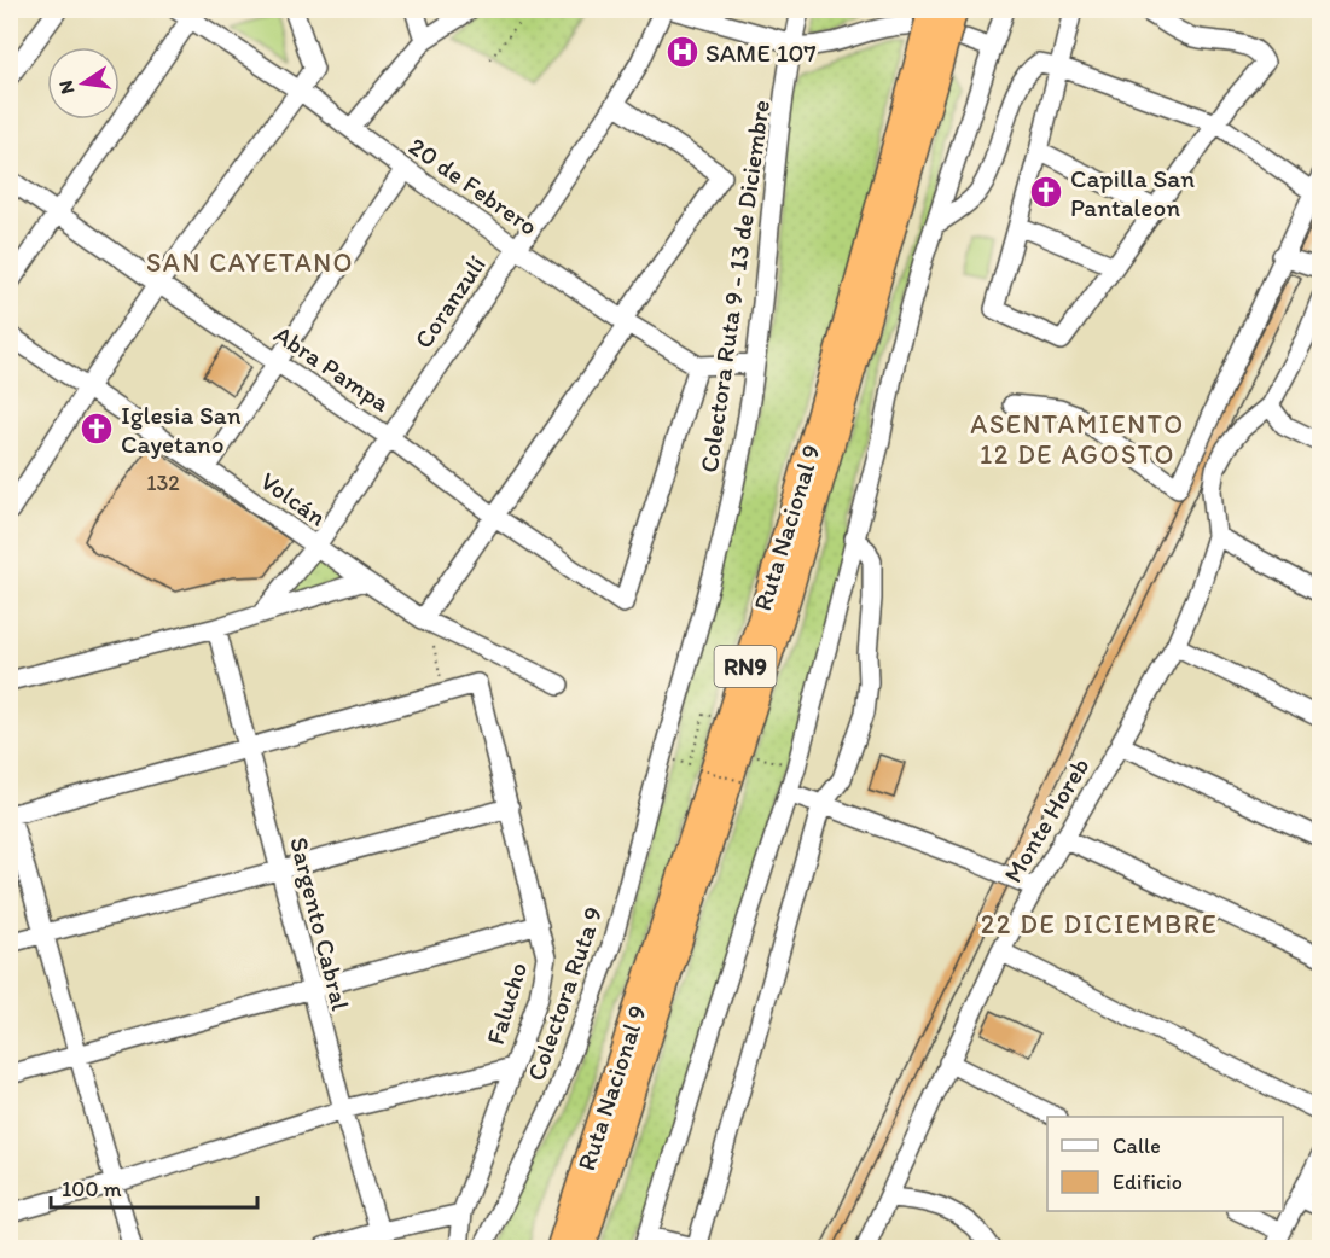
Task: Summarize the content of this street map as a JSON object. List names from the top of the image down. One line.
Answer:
{"streets":{"highway":["Ruta Nacional 9","RN9"],"street":["20 de Febrero","Colectora Ruta 9 - 13 de Diciembre","Coranzulí","Abra Pampa","Volcán","Monte Horeb","Sargento Cabral","Colectora Ruta 9","Falucho"]},"crossings":[["20 de Febrero","Coranzulí"],["20 de Febrero","Abra Pampa"],["Colectora Ruta 9 - 13 de Diciembre","Colectora Ruta 9"],["Coranzulí","Abra Pampa"],["Coranzulí","Volcán"]],"districts":["SAN CAYETANO","ASENTAMIENTO 12 DE AGOSTO","22 DE DICIEMBRE"],"places":{"hospital":["SAME 107"],"church":["Capilla San Pantaleon","Iglesia San Cayetano"]},"house_numbers":["132"],"legend":["Calle","Edificio"],"scale_bar":"100 m","north":"left"}
